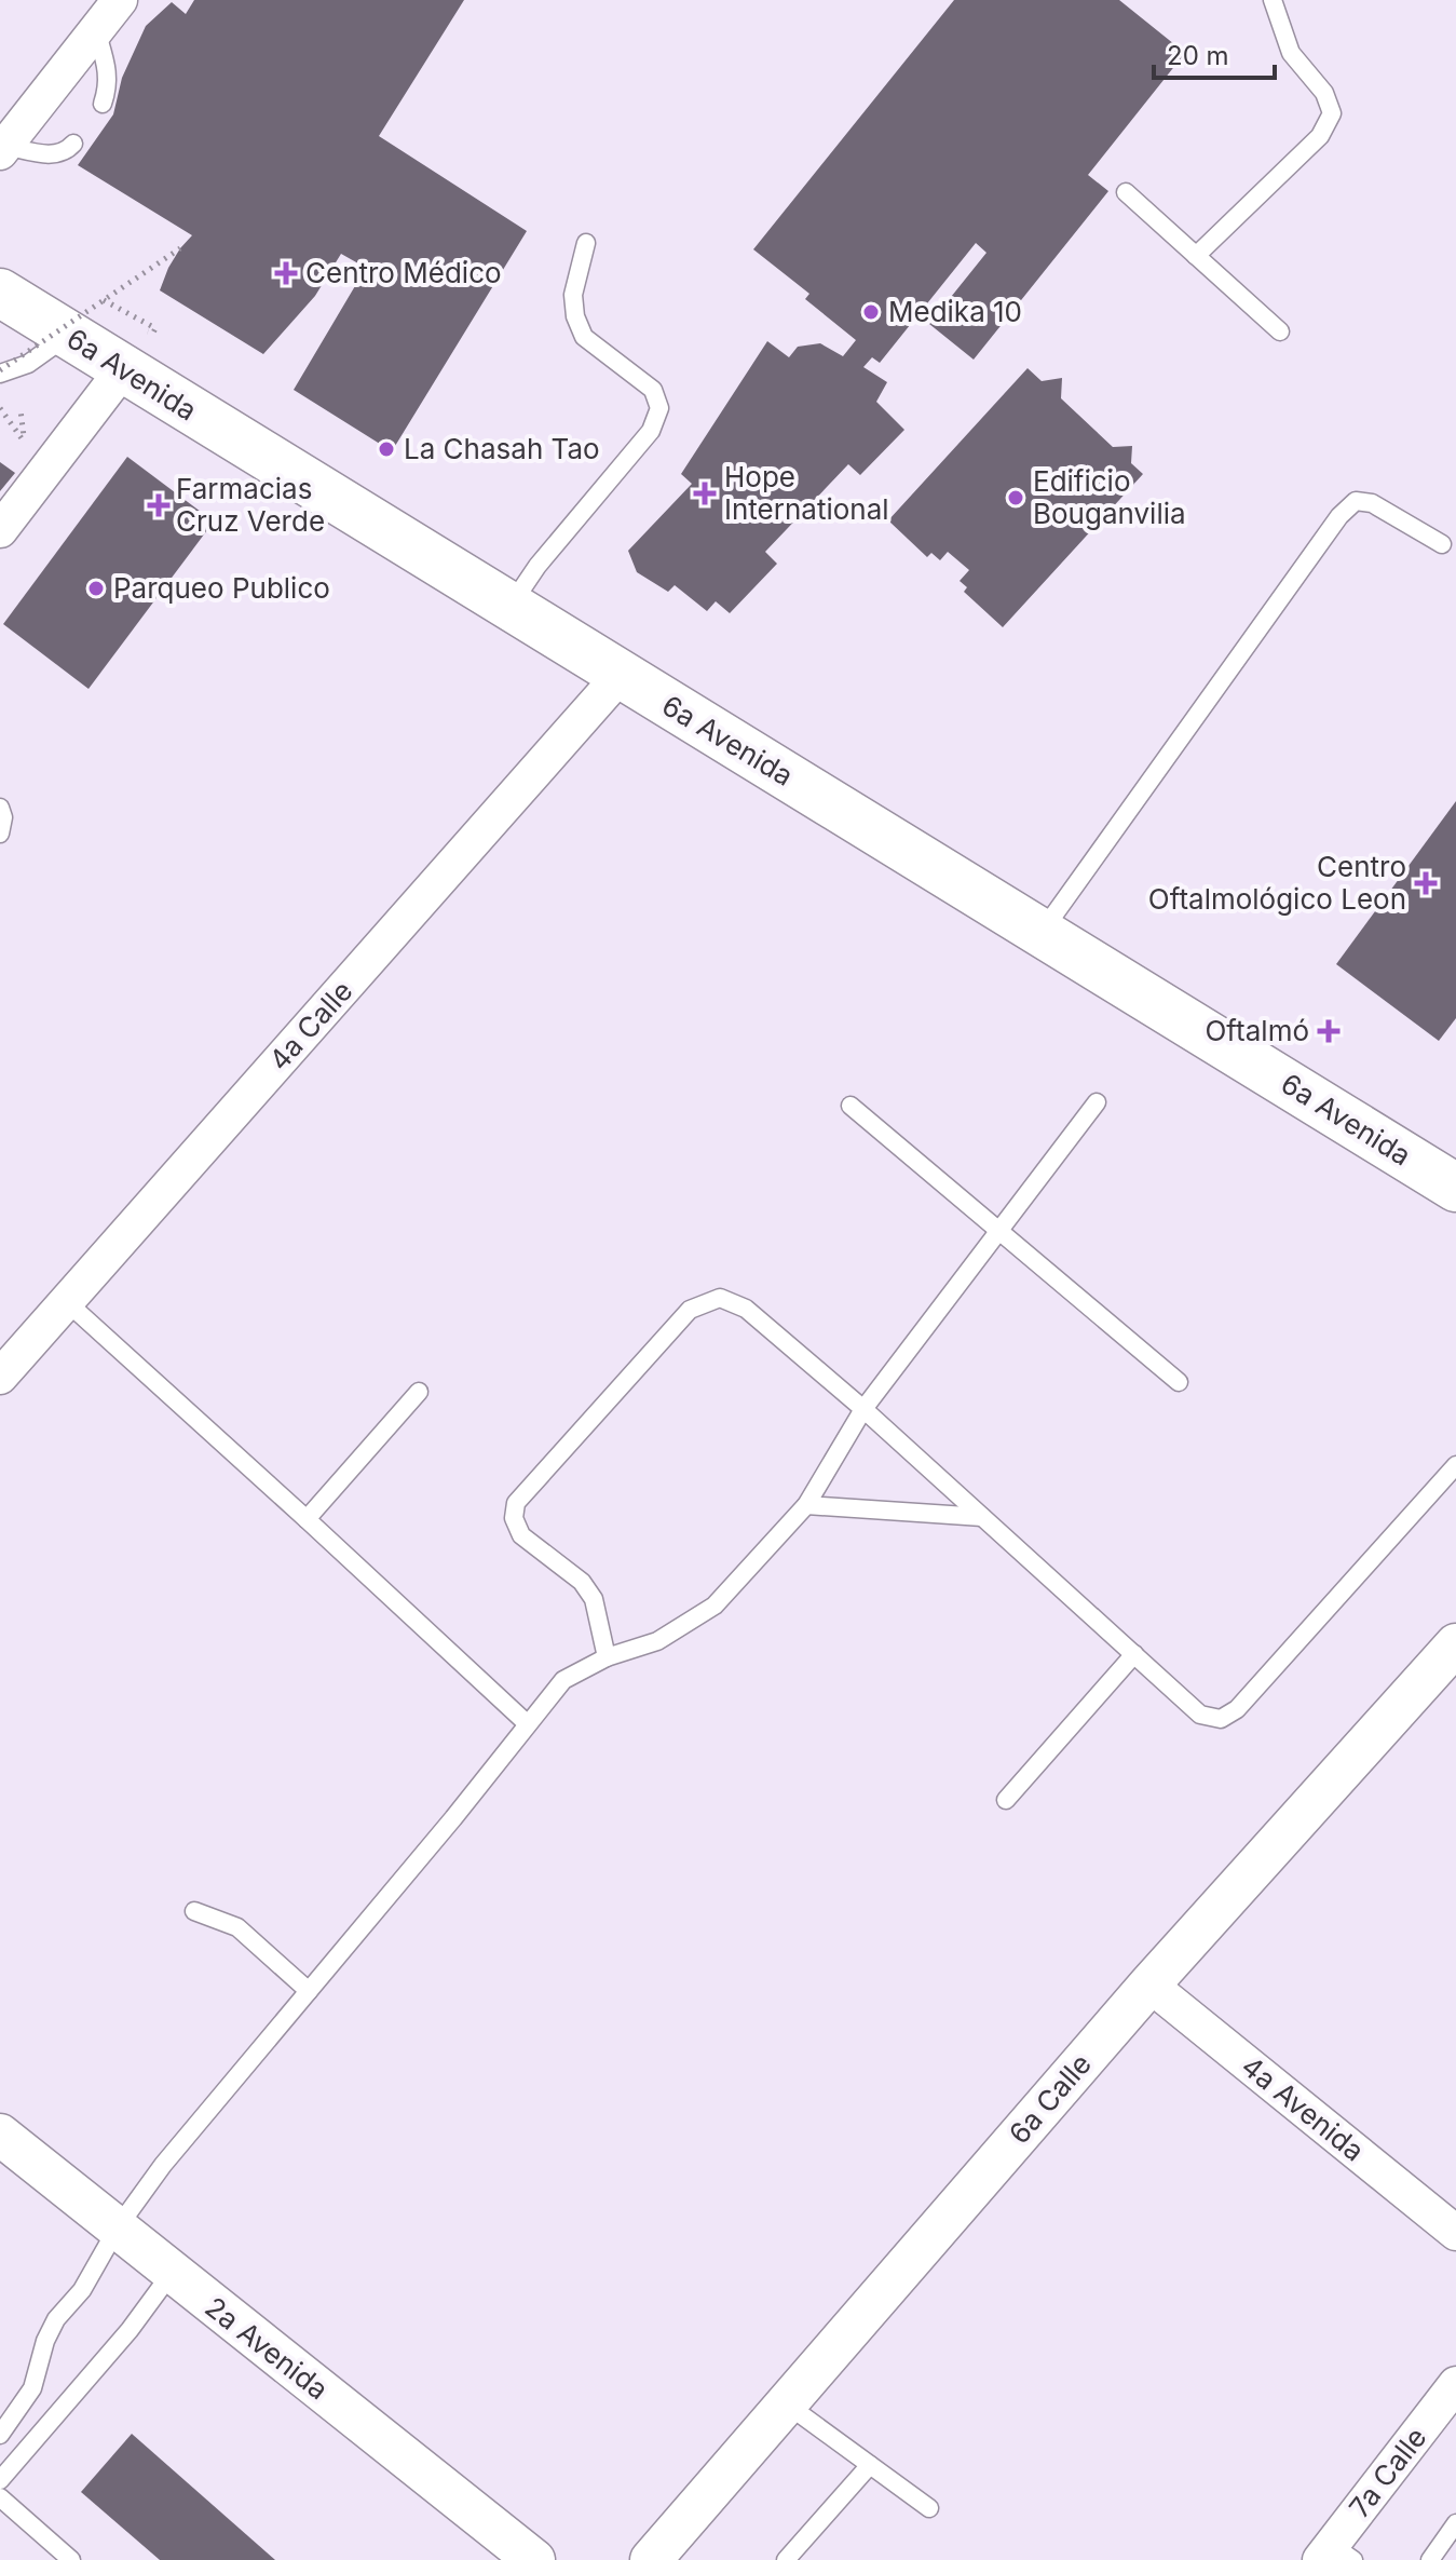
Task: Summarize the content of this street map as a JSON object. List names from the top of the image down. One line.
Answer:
{"streets":{"main road":["6a Avenida"],"street":["4a Calle","6a Calle","4a Avenida","2a Avenida","7a Calle"]},"crossings":[["6a Avenida","4a Calle"],["6a Calle","4a Avenida"]],"places":{"health":["Centro Médico","Hope International","Farmacias Cruz Verde","Centro Oftalmológico Leon","Oftalmó"],"other":["Medika 10","La Chasah Tao","Edificio Bouganvilia","Parqueo Publico"]},"scale_bar":"20 m"}
